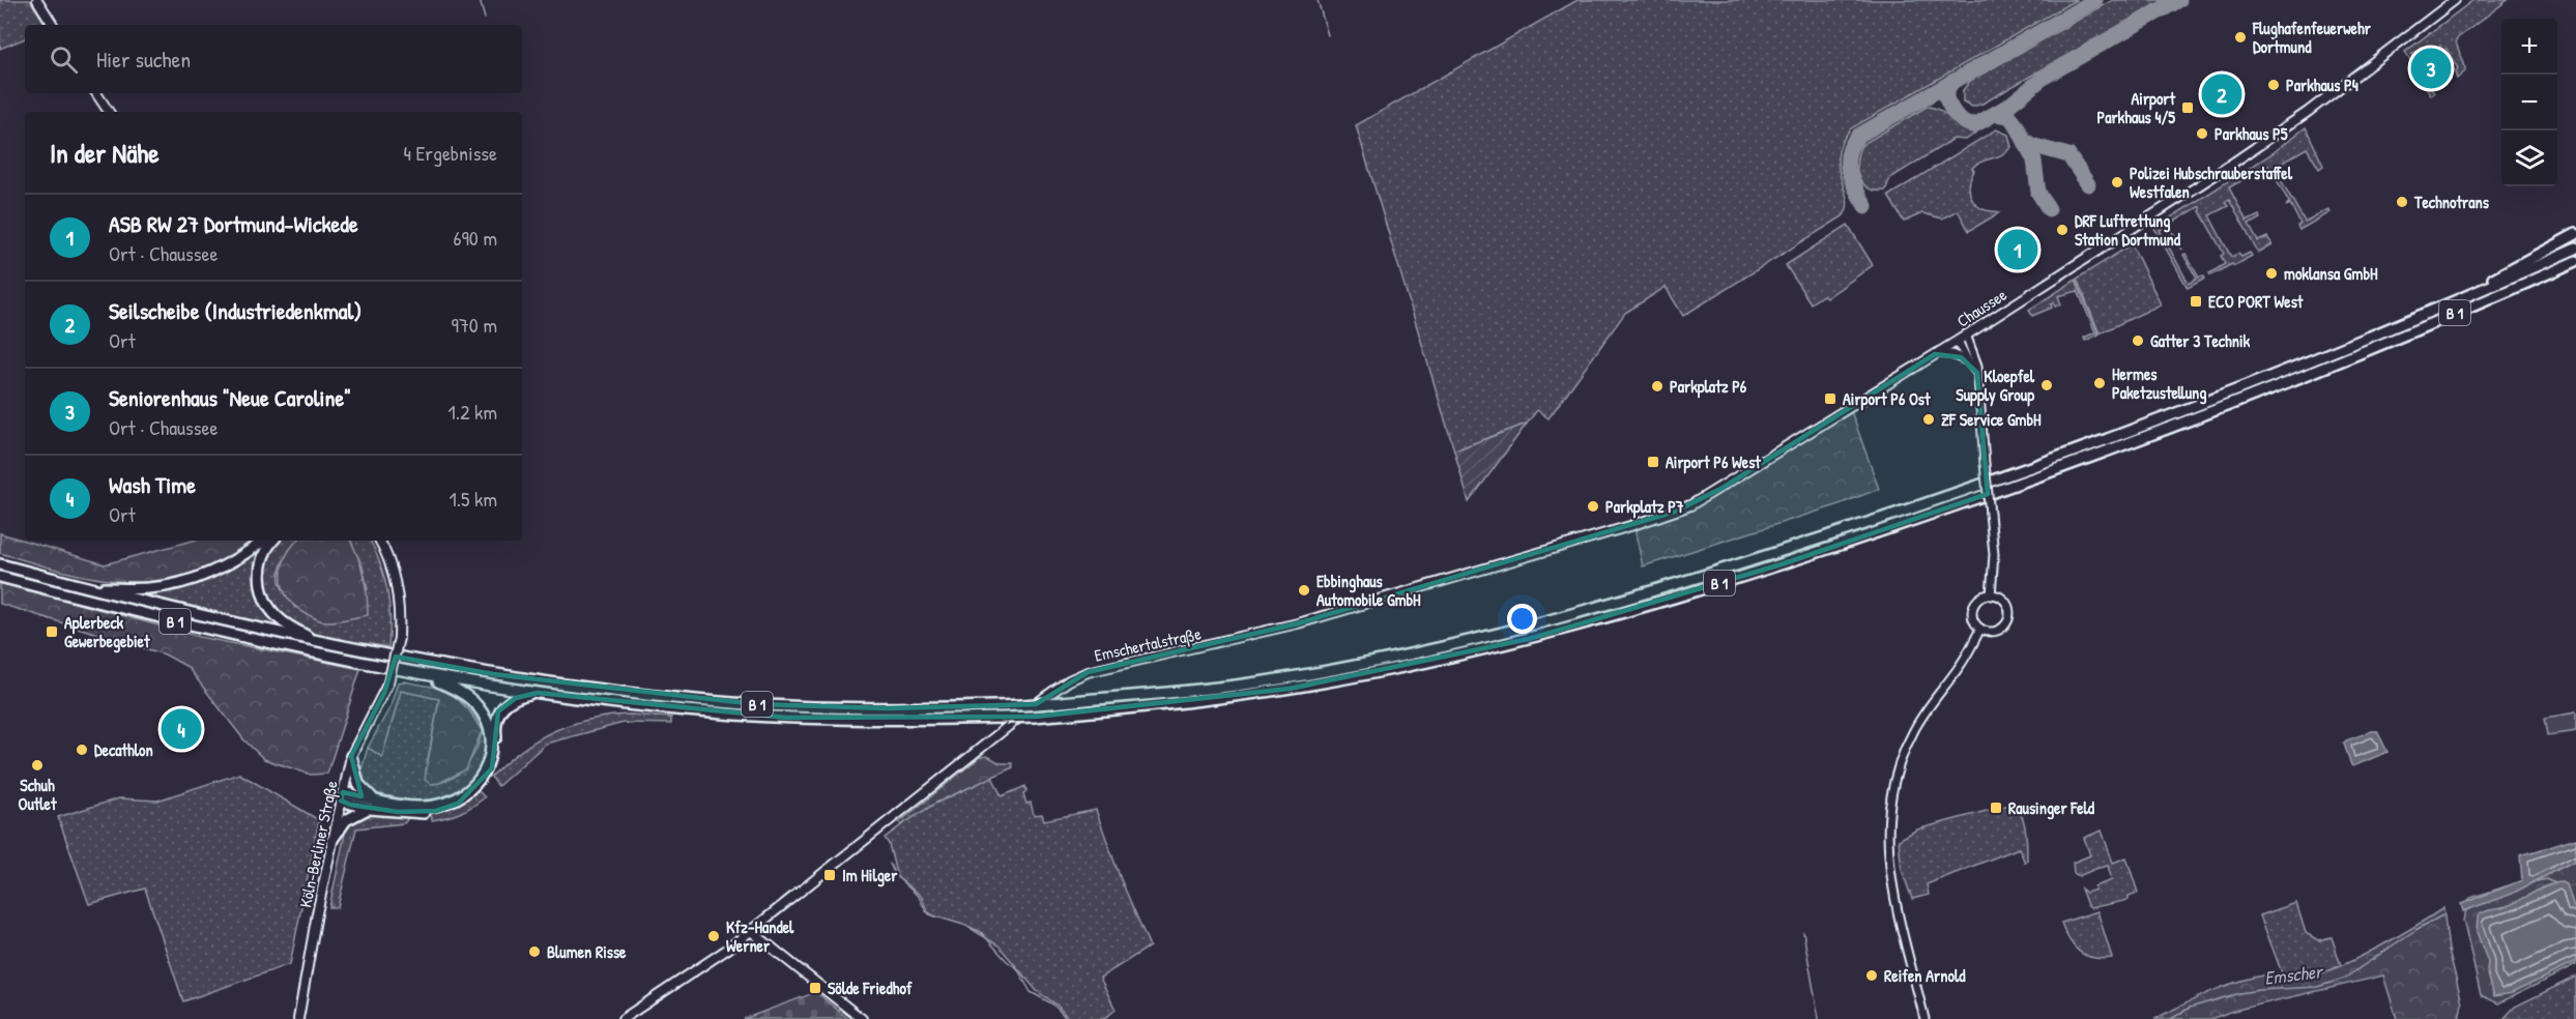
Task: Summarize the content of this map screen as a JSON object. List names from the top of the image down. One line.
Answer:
{"streets":{"highway":["B 1"],"main road":["Chaussee","Emschertalstraße","Köln-Berliner Straße"]},"crossings":[["Chaussee","Emschertalstraße"]],"water":["Emscher"],"places":{"other":["Flughafenfeuerwehr Dortmund","Parkhaus P4","Parkhaus P5","Polizei Hubschrauberstaffel Westfalen","Technotrans","DRF Luftrettung Station Dortmund","moklansa GmbH","Gatter 3 Technik","Hermes Paketzustellung","Kloepfel Supply Group","Parkplatz P6","ZF Service GmbH","Parkplatz P7","Ebbinghaus Automobile GmbH","Decathlon","Schuh Outlet","Kfz-Handel Werner","Blumen Risse","Reifen Arnold"],"transit":["Airport Parkhaus 4/5","ECO PORT West","Airport P6 Ost","Airport P6 West","Aplerbeck Gewerbegebiet","Rausinger Feld","Im Hilger","Sölde Friedhof"]},"page":{"map_buttons":["+","−"],"search":"Hier suchen","pins":["3","2","1","4"],"heading":["In der Nähe","4 Ergebnisse"],"list":[{"mark":"1","name":"ASB RW 27 Dortmund-Wickede","note":"Ort · Chaussee","value":"690 m"},{"mark":"2","name":"Seilscheibe (Industriedenkmal)","note":"Ort","value":"970 m"},{"mark":"3","name":"Seniorenhaus \"Neue Caroline\"","note":"Ort · Chaussee","value":"1.2 km"},{"mark":"4","name":"Wash Time","note":"Ort","value":"1.5 km"}]}}
